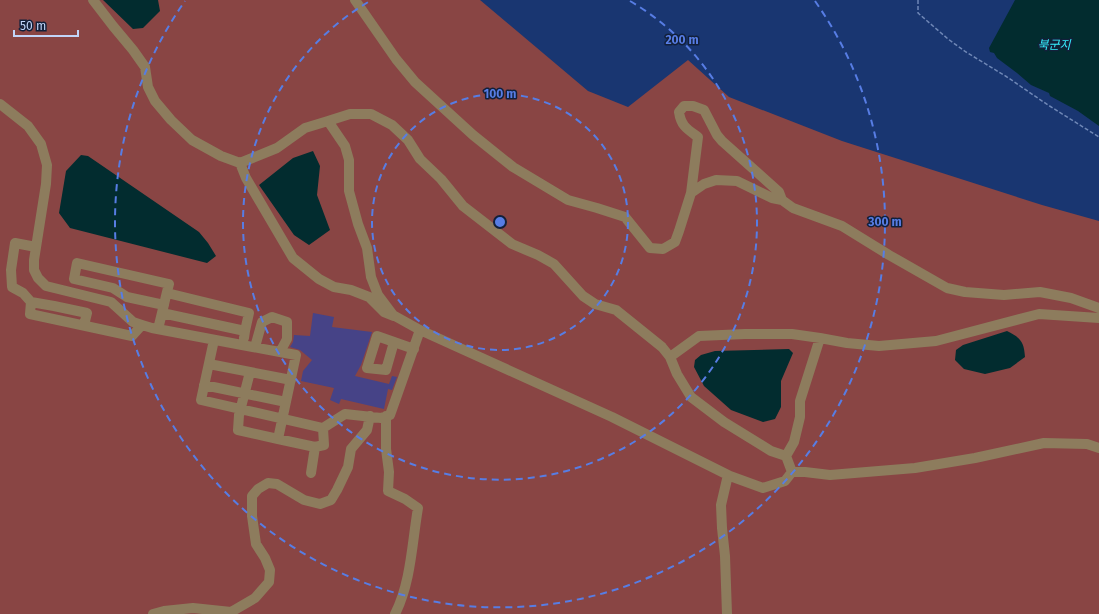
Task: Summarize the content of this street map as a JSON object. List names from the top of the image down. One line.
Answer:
{"water":["북군지"],"scale_bar":"50 m","rings":["200 m","100 m","300 m"]}
